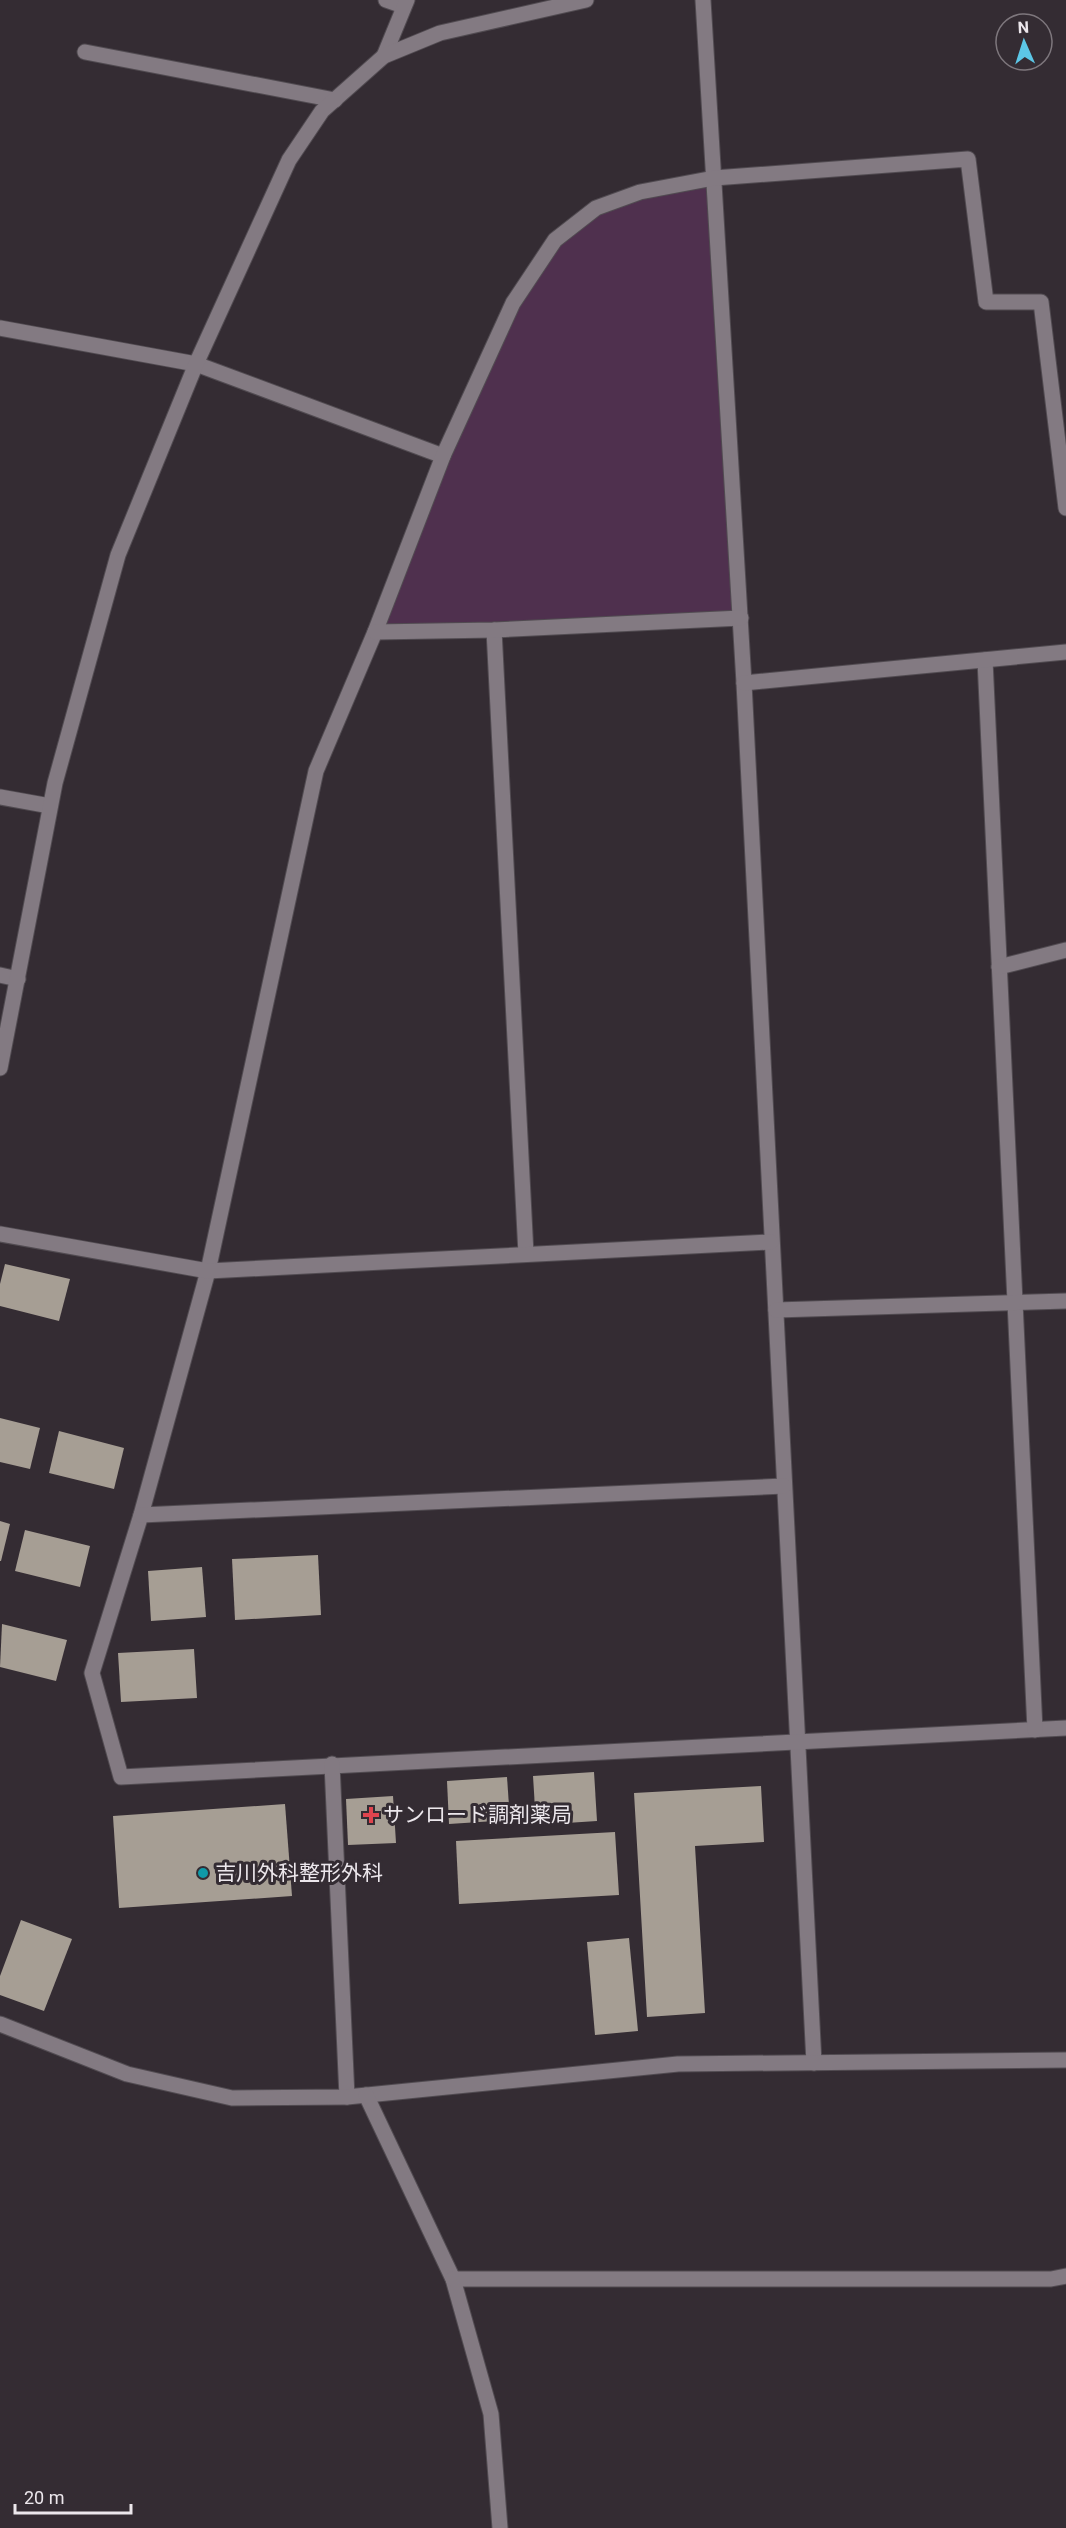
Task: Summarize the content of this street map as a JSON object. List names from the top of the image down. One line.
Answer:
{"places":{"health":["サンロード調剤薬局"],"other":["吉川外科整形外科"]},"scale_bar":"20 m","north":"top"}
